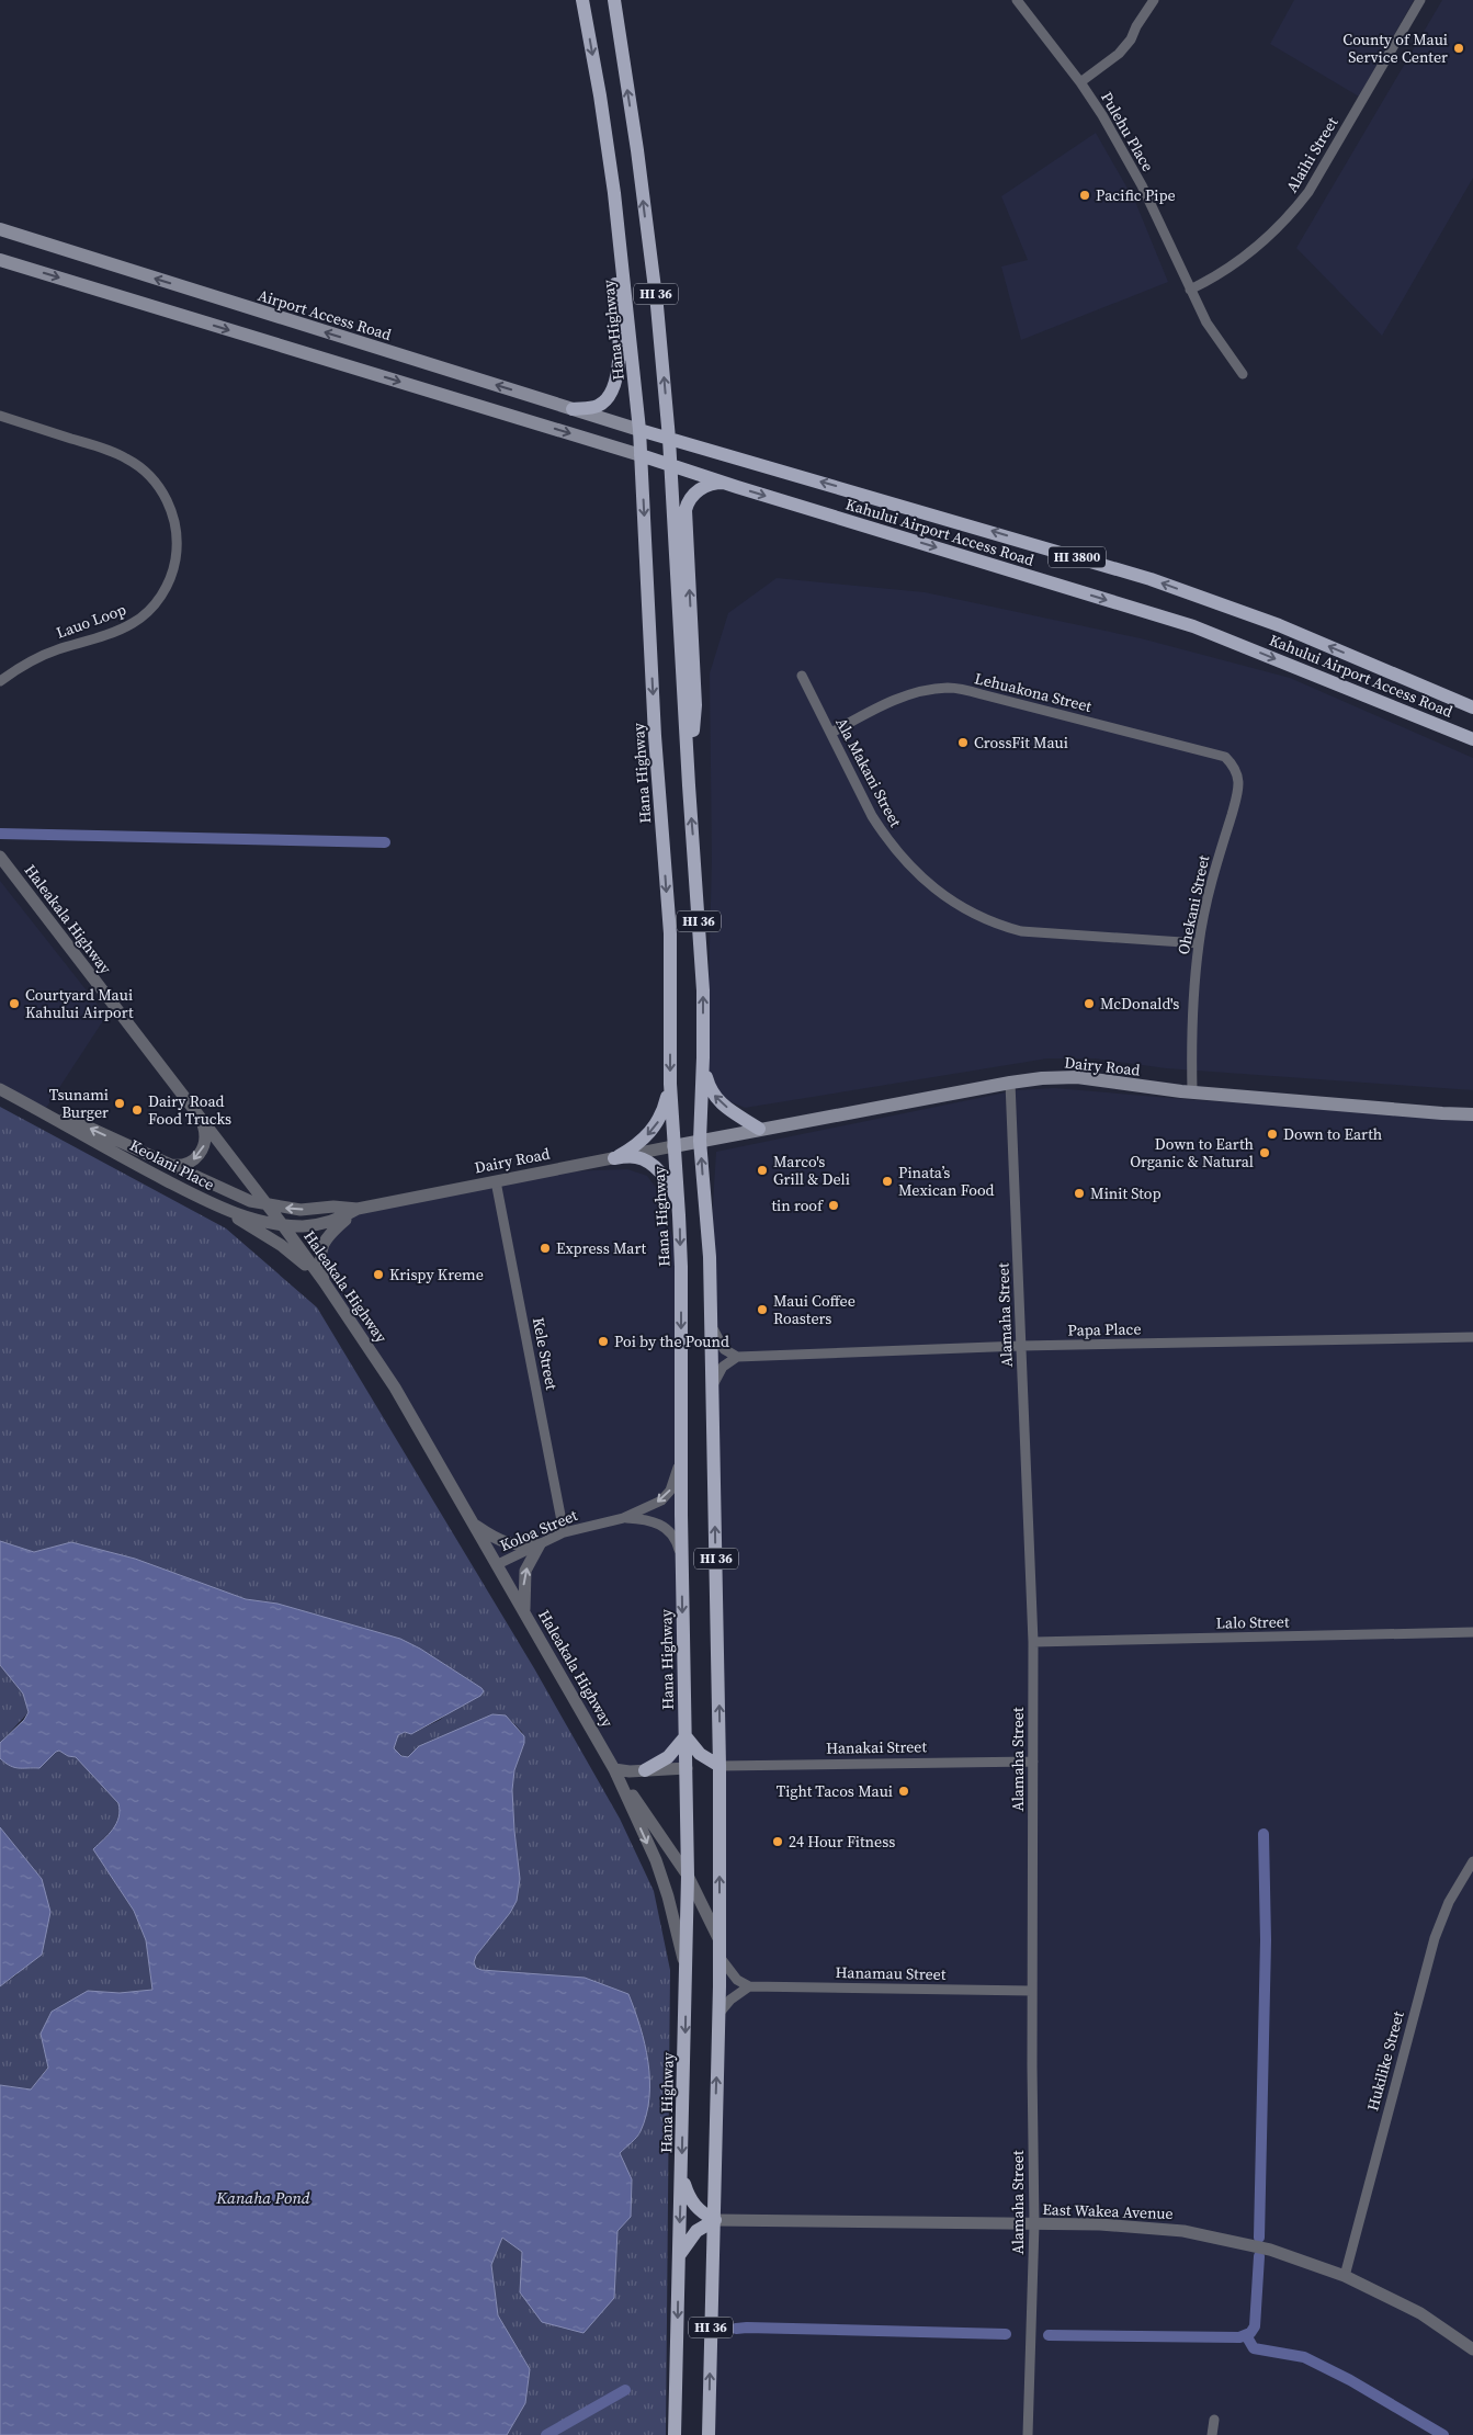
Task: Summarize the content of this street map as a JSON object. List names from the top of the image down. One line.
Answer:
{"streets":{"main road":["HI 36","Airport Access Road","Hana Highway","Kahului Airport Access Road","HI 3800","Dairy Road"],"street":["Pulehu Place","Alaihi Street","Lauo Loop","Lehuakona Street","Ala Makani Street","Ohekani Street","Haleakala Highway","Keolani Place","Alamaha Street","Papa Place","Kele Street","Koloa Street","Lalo Street","Hanakai Street","Hanamau Street","Hukilike Street","East Wakea Avenue"]},"crossings":[["Pulehu Place","Alaihi Street"],["HI 36","Hana Highway"],["HI 36","Kahului Airport Access Road"],["HI 36","Haleakala Highway"],["HI 36","Dairy Road"],["HI 36","Hanakai Street"],["HI 36","East Wakea Avenue"],["Airport Access Road","Hana Highway"],["Airport Access Road","Kahului Airport Access Road"],["Hana Highway","Kahului Airport Access Road"],["Hana Highway","HI 3800"],["Hana Highway","Haleakala Highway"],["Hana Highway","Dairy Road"],["Hana Highway","Koloa Street"],["Kahului Airport Access Road","HI 3800"],["Lehuakona Street","Ala Makani Street"],["Lehuakona Street","Ohekani Street"],["Ala Makani Street","Ohekani Street"],["Ohekani Street","Dairy Road"],["Haleakala Highway","Dairy Road"],["Haleakala Highway","Keolani Place"],["Haleakala Highway","Koloa Street"],["Dairy Road","Keolani Place"],["Dairy Road","Alamaha Street"],["Dairy Road","Kele Street"],["Alamaha Street","Papa Place"],["Alamaha Street","Lalo Street"],["Alamaha Street","Hanakai Street"],["Alamaha Street","Hanamau Street"],["Alamaha Street","East Wakea Avenue"],["Kele Street","Koloa Street"],["Hukilike Street","East Wakea Avenue"]],"water":["Kanaha Pond"],"places":["County of Maui Service Center","Pacific Pipe","CrossFit Maui","Courtyard Maui Kahului Airport","McDonald's","Tsunami Burger","Dairy Road Food Trucks","Down to Earth","Down to Earth Organic & Natural","Marco's Grill & Deli","Pinata’s Mexican Food","Minit Stop","tin roof","Express Mart","Krispy Kreme","Maui Coffee Roasters","Poi by the Pound","Tight Tacos Maui","24 Hour Fitness"]}
